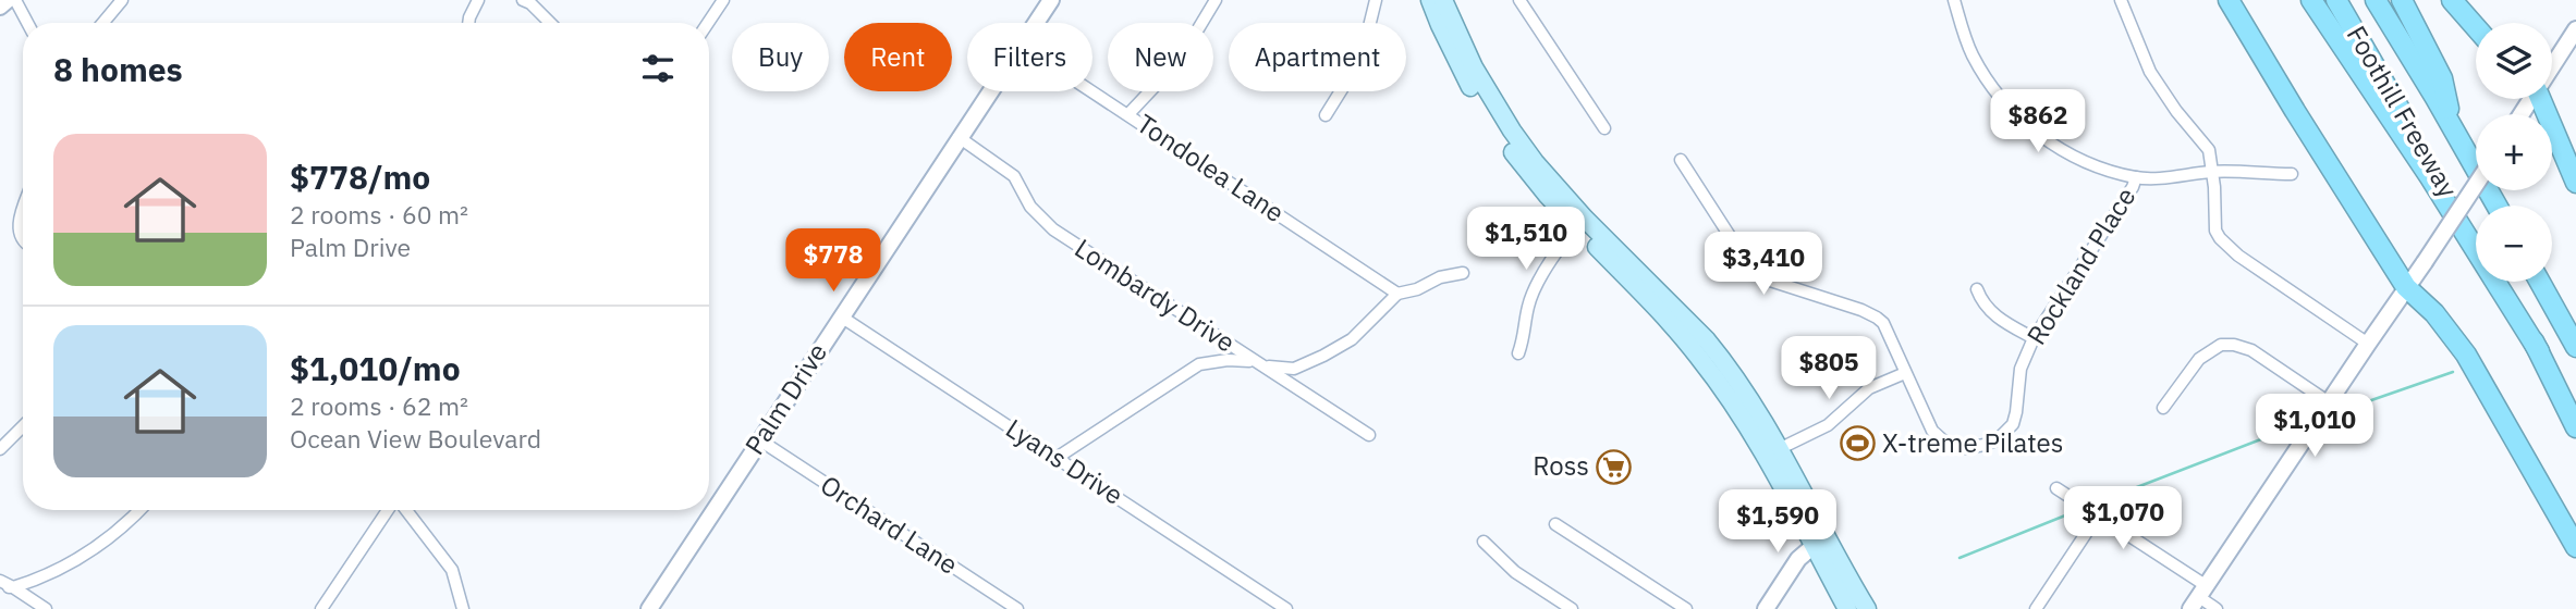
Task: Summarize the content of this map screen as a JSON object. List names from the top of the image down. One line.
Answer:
{"streets":{"highway":["Foothill Freeway"],"street":["Tondolea Lane","Rockland Place","Lombardy Drive","Palm Drive","Lyans Drive","Orchard Lane"]},"crossings":[["Lombardy Drive","Palm Drive"],["Palm Drive","Lyans Drive"],["Palm Drive","Orchard Lane"]],"places":{"sports":["X-treme Pilates"],"supermarket":["Ross"]},"page":{"map_buttons":["+","−"],"chip":["Buy","Rent","Filters","New","Apartment"],"heading":"8 homes","price":["$862","$1,510","$778","$3,410","$805","$1,010","$1,070","$1,590"],"list":[{"name":"$778/mo","note":"2 rooms · 60 m² · Palm Drive"},{"name":"$1,010/mo","note":"2 rooms · 62 m² · Ocean View Boulevard"}]}}
